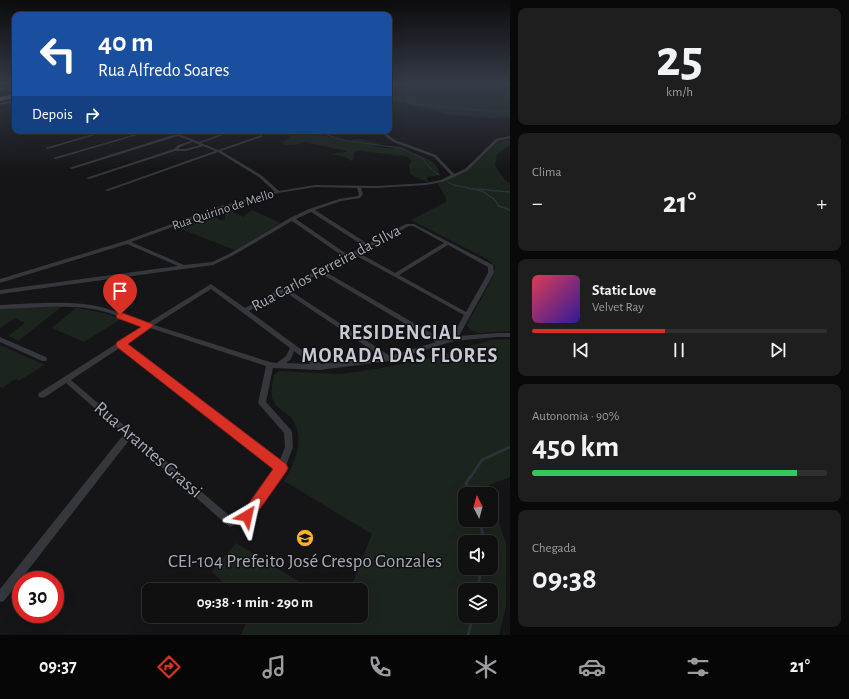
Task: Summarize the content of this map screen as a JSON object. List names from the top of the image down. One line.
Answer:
{"streets":{"street":["Rua Quirino de Mello","Rua Carlos Ferreira da SIlva","Rua Arantes Grassi"]},"districts":["RESIDENCIAL MORADA DAS FLORES"],"places":{"school or university":["CEI-104 Prefeito José Crespo Gonzales"]},"north":"top","page":{"tile":[["25","km/h"],"Clima",["Autonomia · 90%","450 km"],["Chegada","09:38"]],"turn":["40 m","Rua Alfredo Soares"],"then":"Depois","heat":["−","21°","+"],"song":["Static Love","Velvet Ray"],"limit":"30","trip":"09:38 · 1 min · 290 m","tabs":["09:37","21°"]}}
